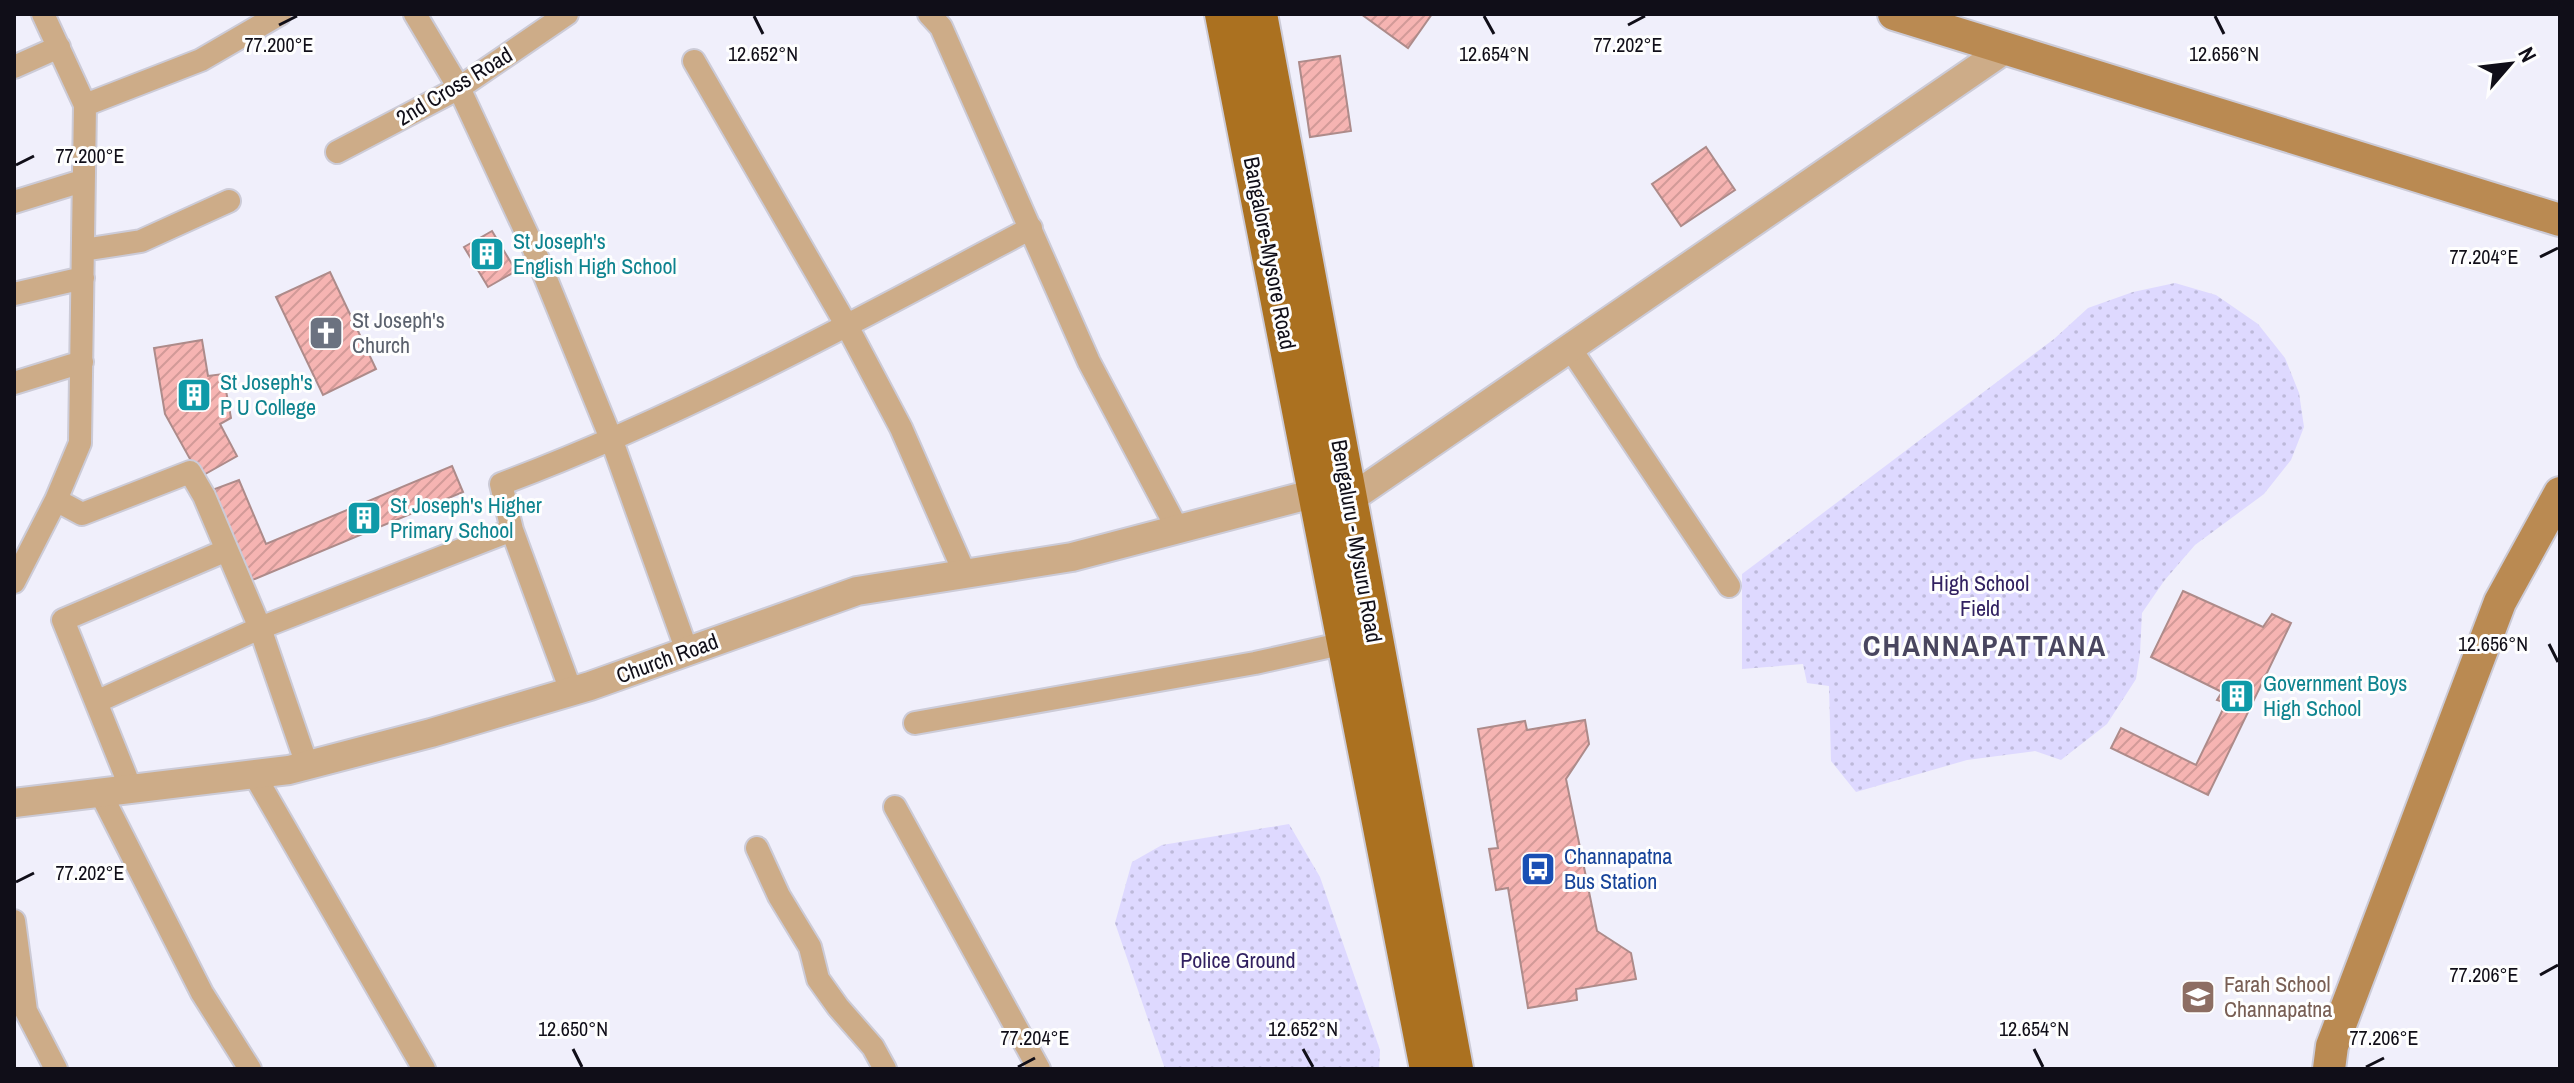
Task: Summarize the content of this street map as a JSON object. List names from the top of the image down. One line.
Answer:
{"streets":{"main road":["Bangalore-Mysore Road","Bengaluru - Mysuru Road"],"street":["2nd Cross Road","Church Road"]},"crossings":[["Bangalore-Mysore Road","Bengaluru - Mysuru Road"],["Bangalore-Mysore Road","Church Road"],["Bengaluru - Mysuru Road","Church Road"]],"districts":["CHANNAPATTANA"],"parks":["High School Field","Police Ground"],"places":{"building":["St Joseph's English High School","St Joseph's P U College","St Joseph's Higher Primary School","Government Boys High School"],"church":["St Joseph's Church"],"bus stop":["Channapatna Bus Station"],"school or university":["Farah School Channapatna"]},"north":"top right","coordinates":["77.200°E","77.202°E","12.652°N","12.654°N","12.656°N","77.204°E","77.206°E","12.650°N"]}
